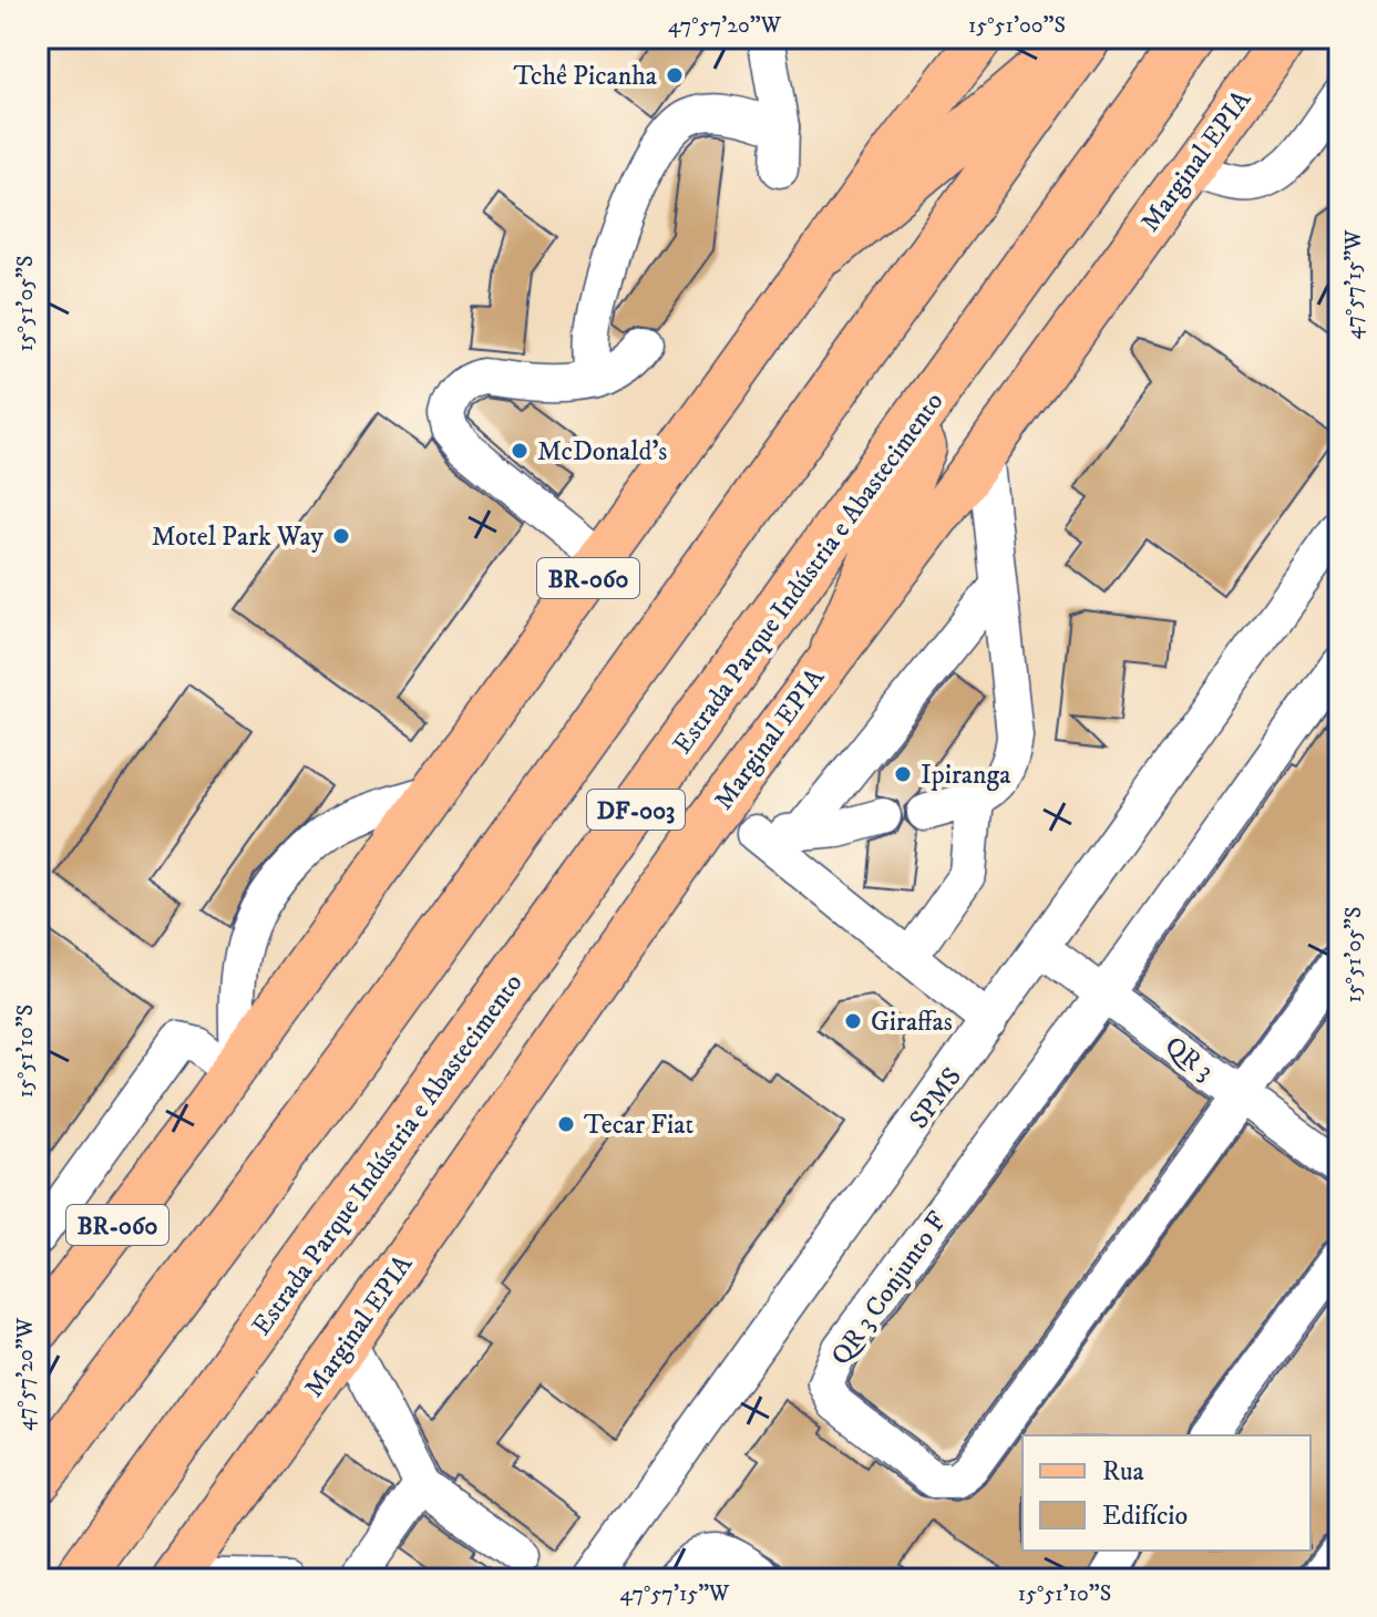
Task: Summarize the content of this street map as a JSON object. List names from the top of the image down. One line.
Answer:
{"streets":{"highway":["Estrada Parque Indústria e Abastecimento","DF-003"],"main road":["Marginal EPIA","BR-060"],"street":["QR 3","SPMS","QR 3 Conjunto F"]},"crossings":[["QR 3","SPMS"],["QR 3","QR 3 Conjunto F"]],"places":["Tchê Picanha","McDonald's","Motel Park Way","Ipiranga","Giraffas","Tecar Fiat"],"legend":["Rua","Edifício"],"coordinates":["47°57'20\"W","15°51'00\"S","47°57'15\"W","15°51'05\"S","15°51'10\"S"]}
